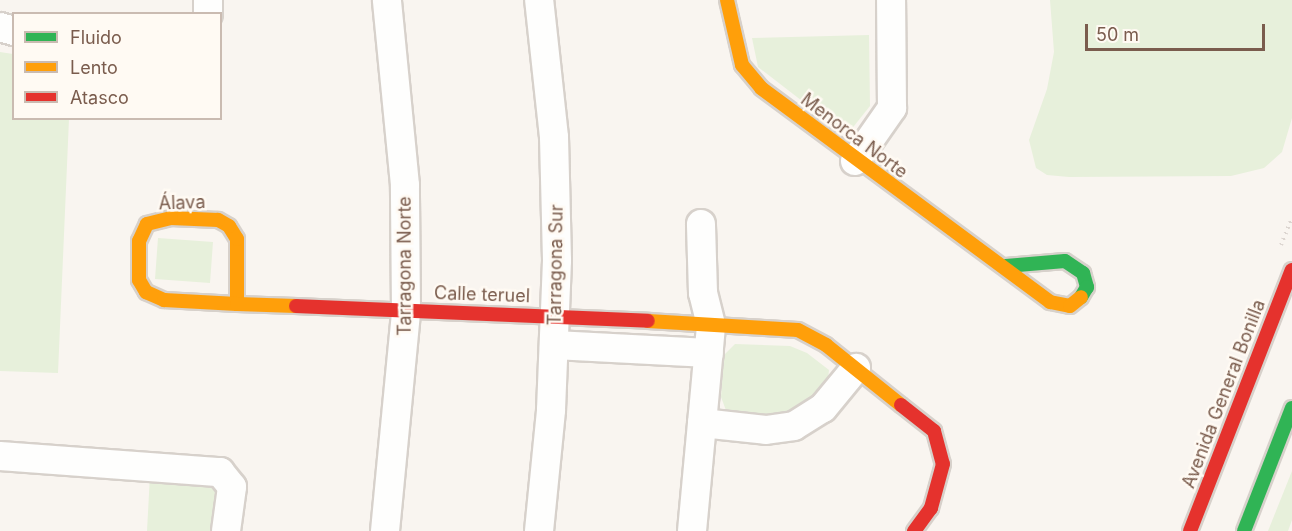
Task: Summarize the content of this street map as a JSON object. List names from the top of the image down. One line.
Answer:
{"streets":{"main road":["Menorca Norte","Álava","Calle teruel","Avenida General Bonilla"],"street":["Tarragona Sur","Tarragona Norte"]},"crossings":[["Álava","Tarragona Norte"],["Álava","Calle teruel"],["Tarragona Sur","Calle teruel"],["Tarragona Norte","Calle teruel"]],"legend":["Fluido","Lento","Atasco"],"scale_bar":"50 m"}
